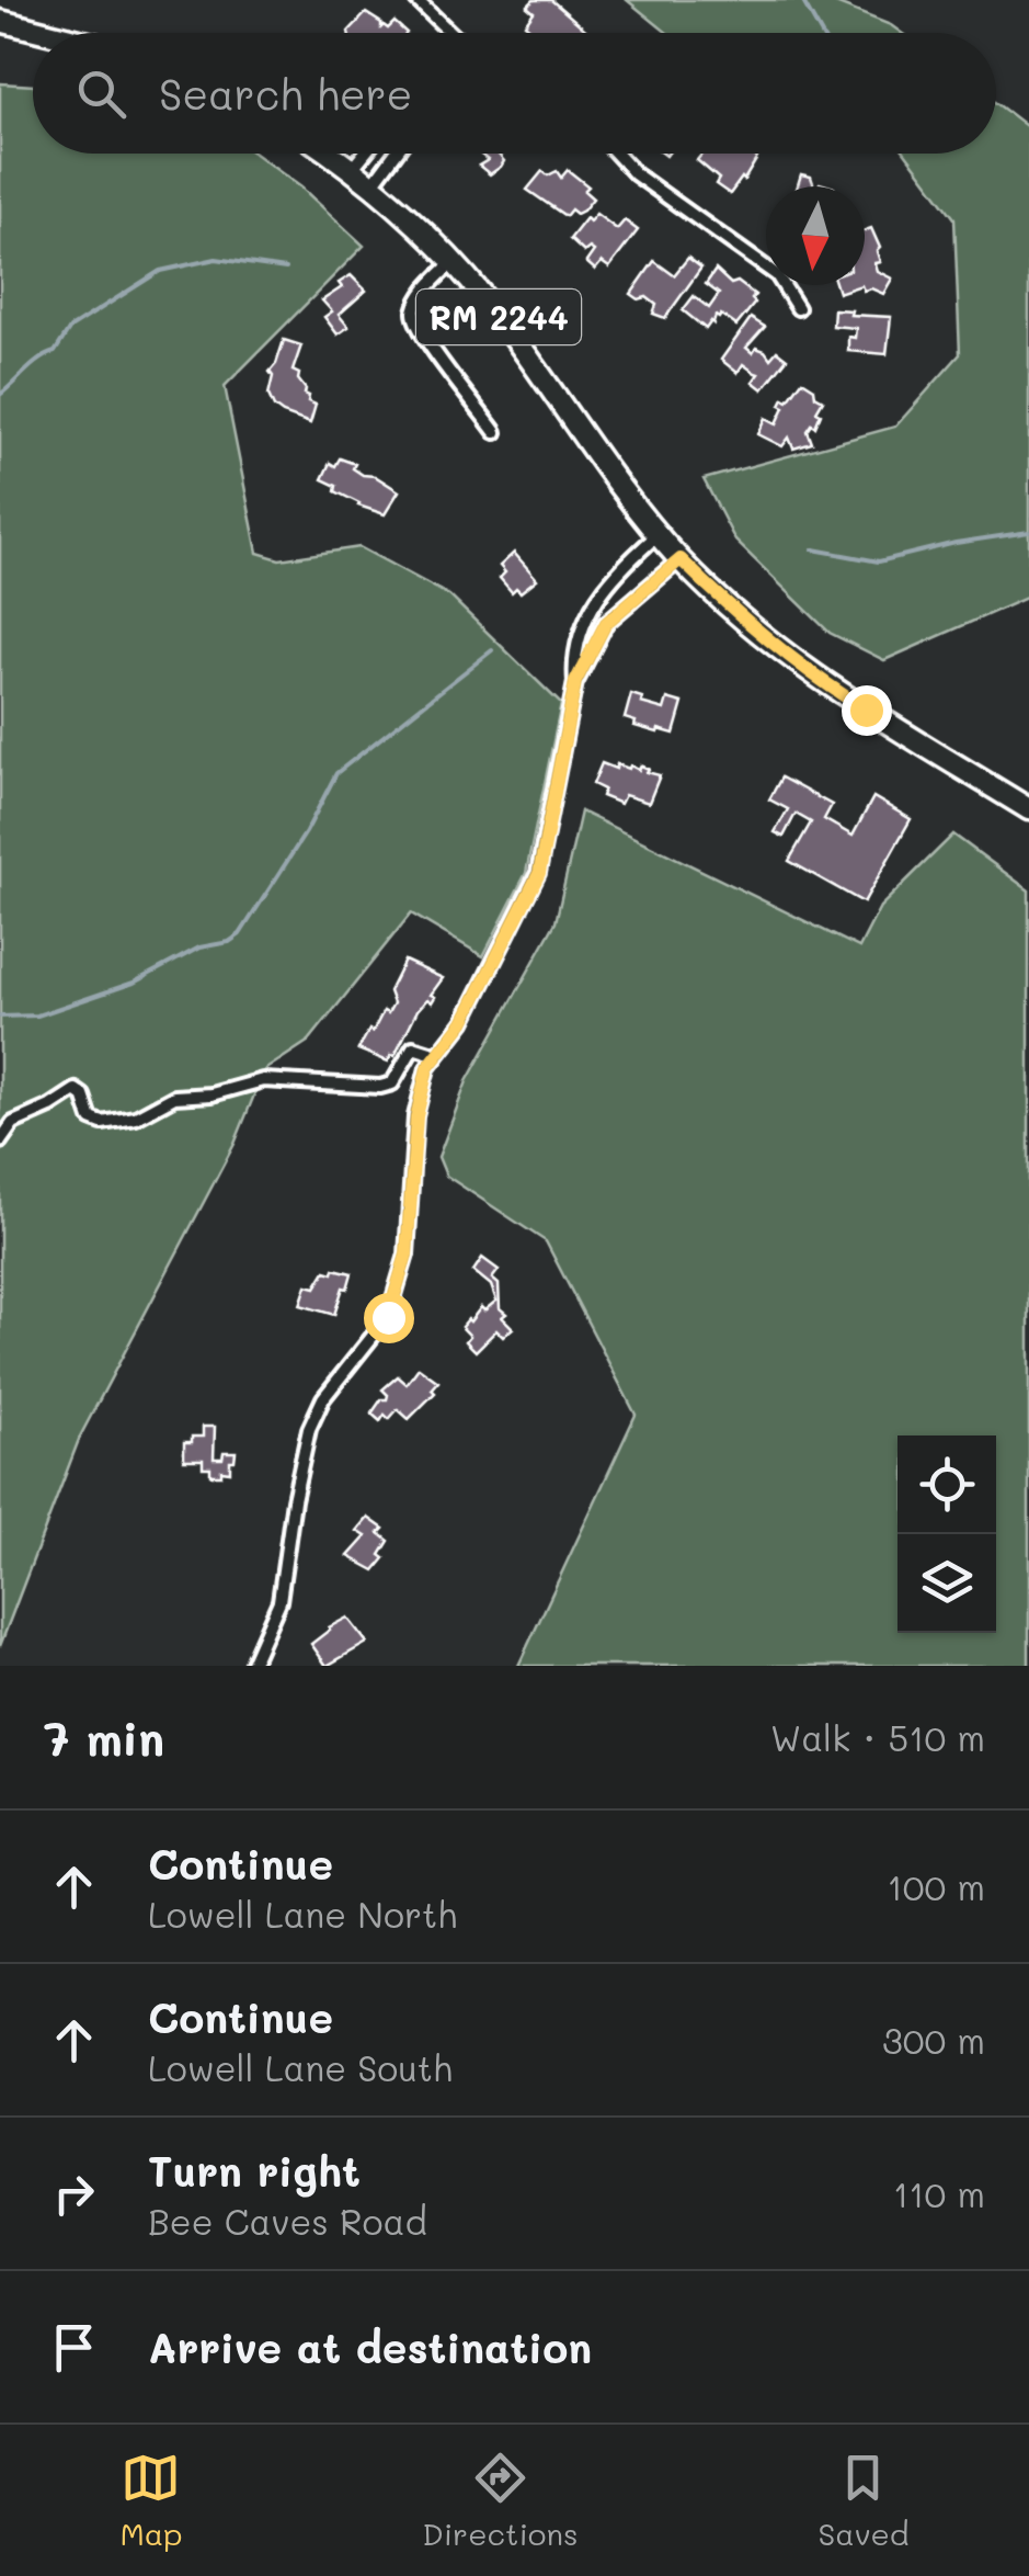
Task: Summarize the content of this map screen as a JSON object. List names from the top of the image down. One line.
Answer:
{"streets":{"main road":["RM 2244"]},"north":"bottom","page":{"search":"Search here","heading":["7 min","Walk · 510 m"],"list":[["Continue","Lowell Lane North","100 m"],["Continue","Lowell Lane South","300 m"],["Turn right","Bee Caves Road","110 m"],"Arrive at destination"],"nav":["Map","Directions","Saved"]}}
